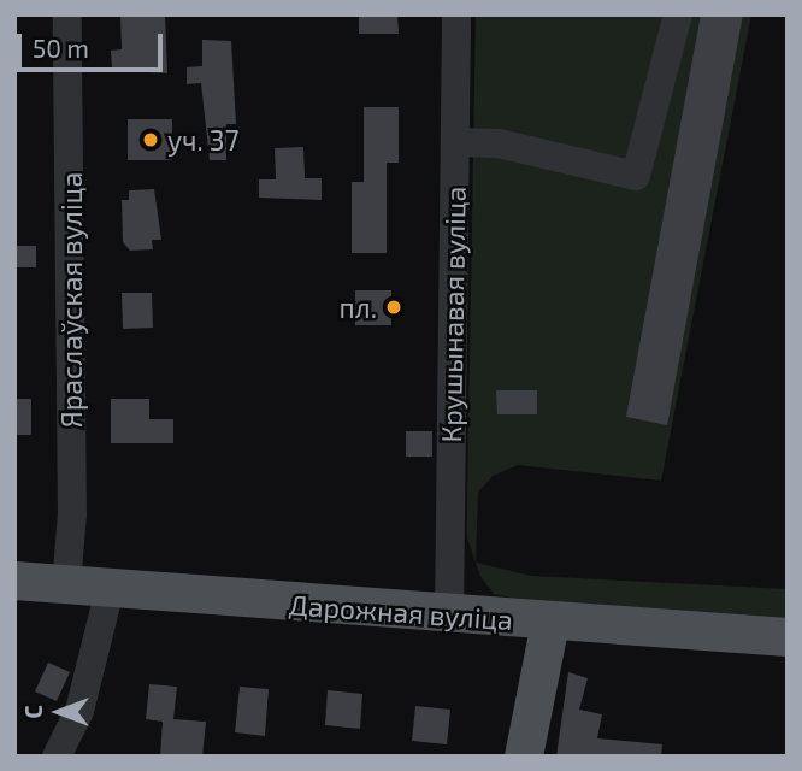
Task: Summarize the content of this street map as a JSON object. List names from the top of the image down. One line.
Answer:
{"streets":{"main road":["Дарожная вуліца"],"street":["Яраслаўская вуліца","Крушынавая вуліца"]},"crossings":[["Яраслаўская вуліца","Дарожная вуліца"],["Крушынавая вуліца","Дарожная вуліца"]],"places":["уч. 37","пл."],"scale_bar":"50 m","north":"left"}
